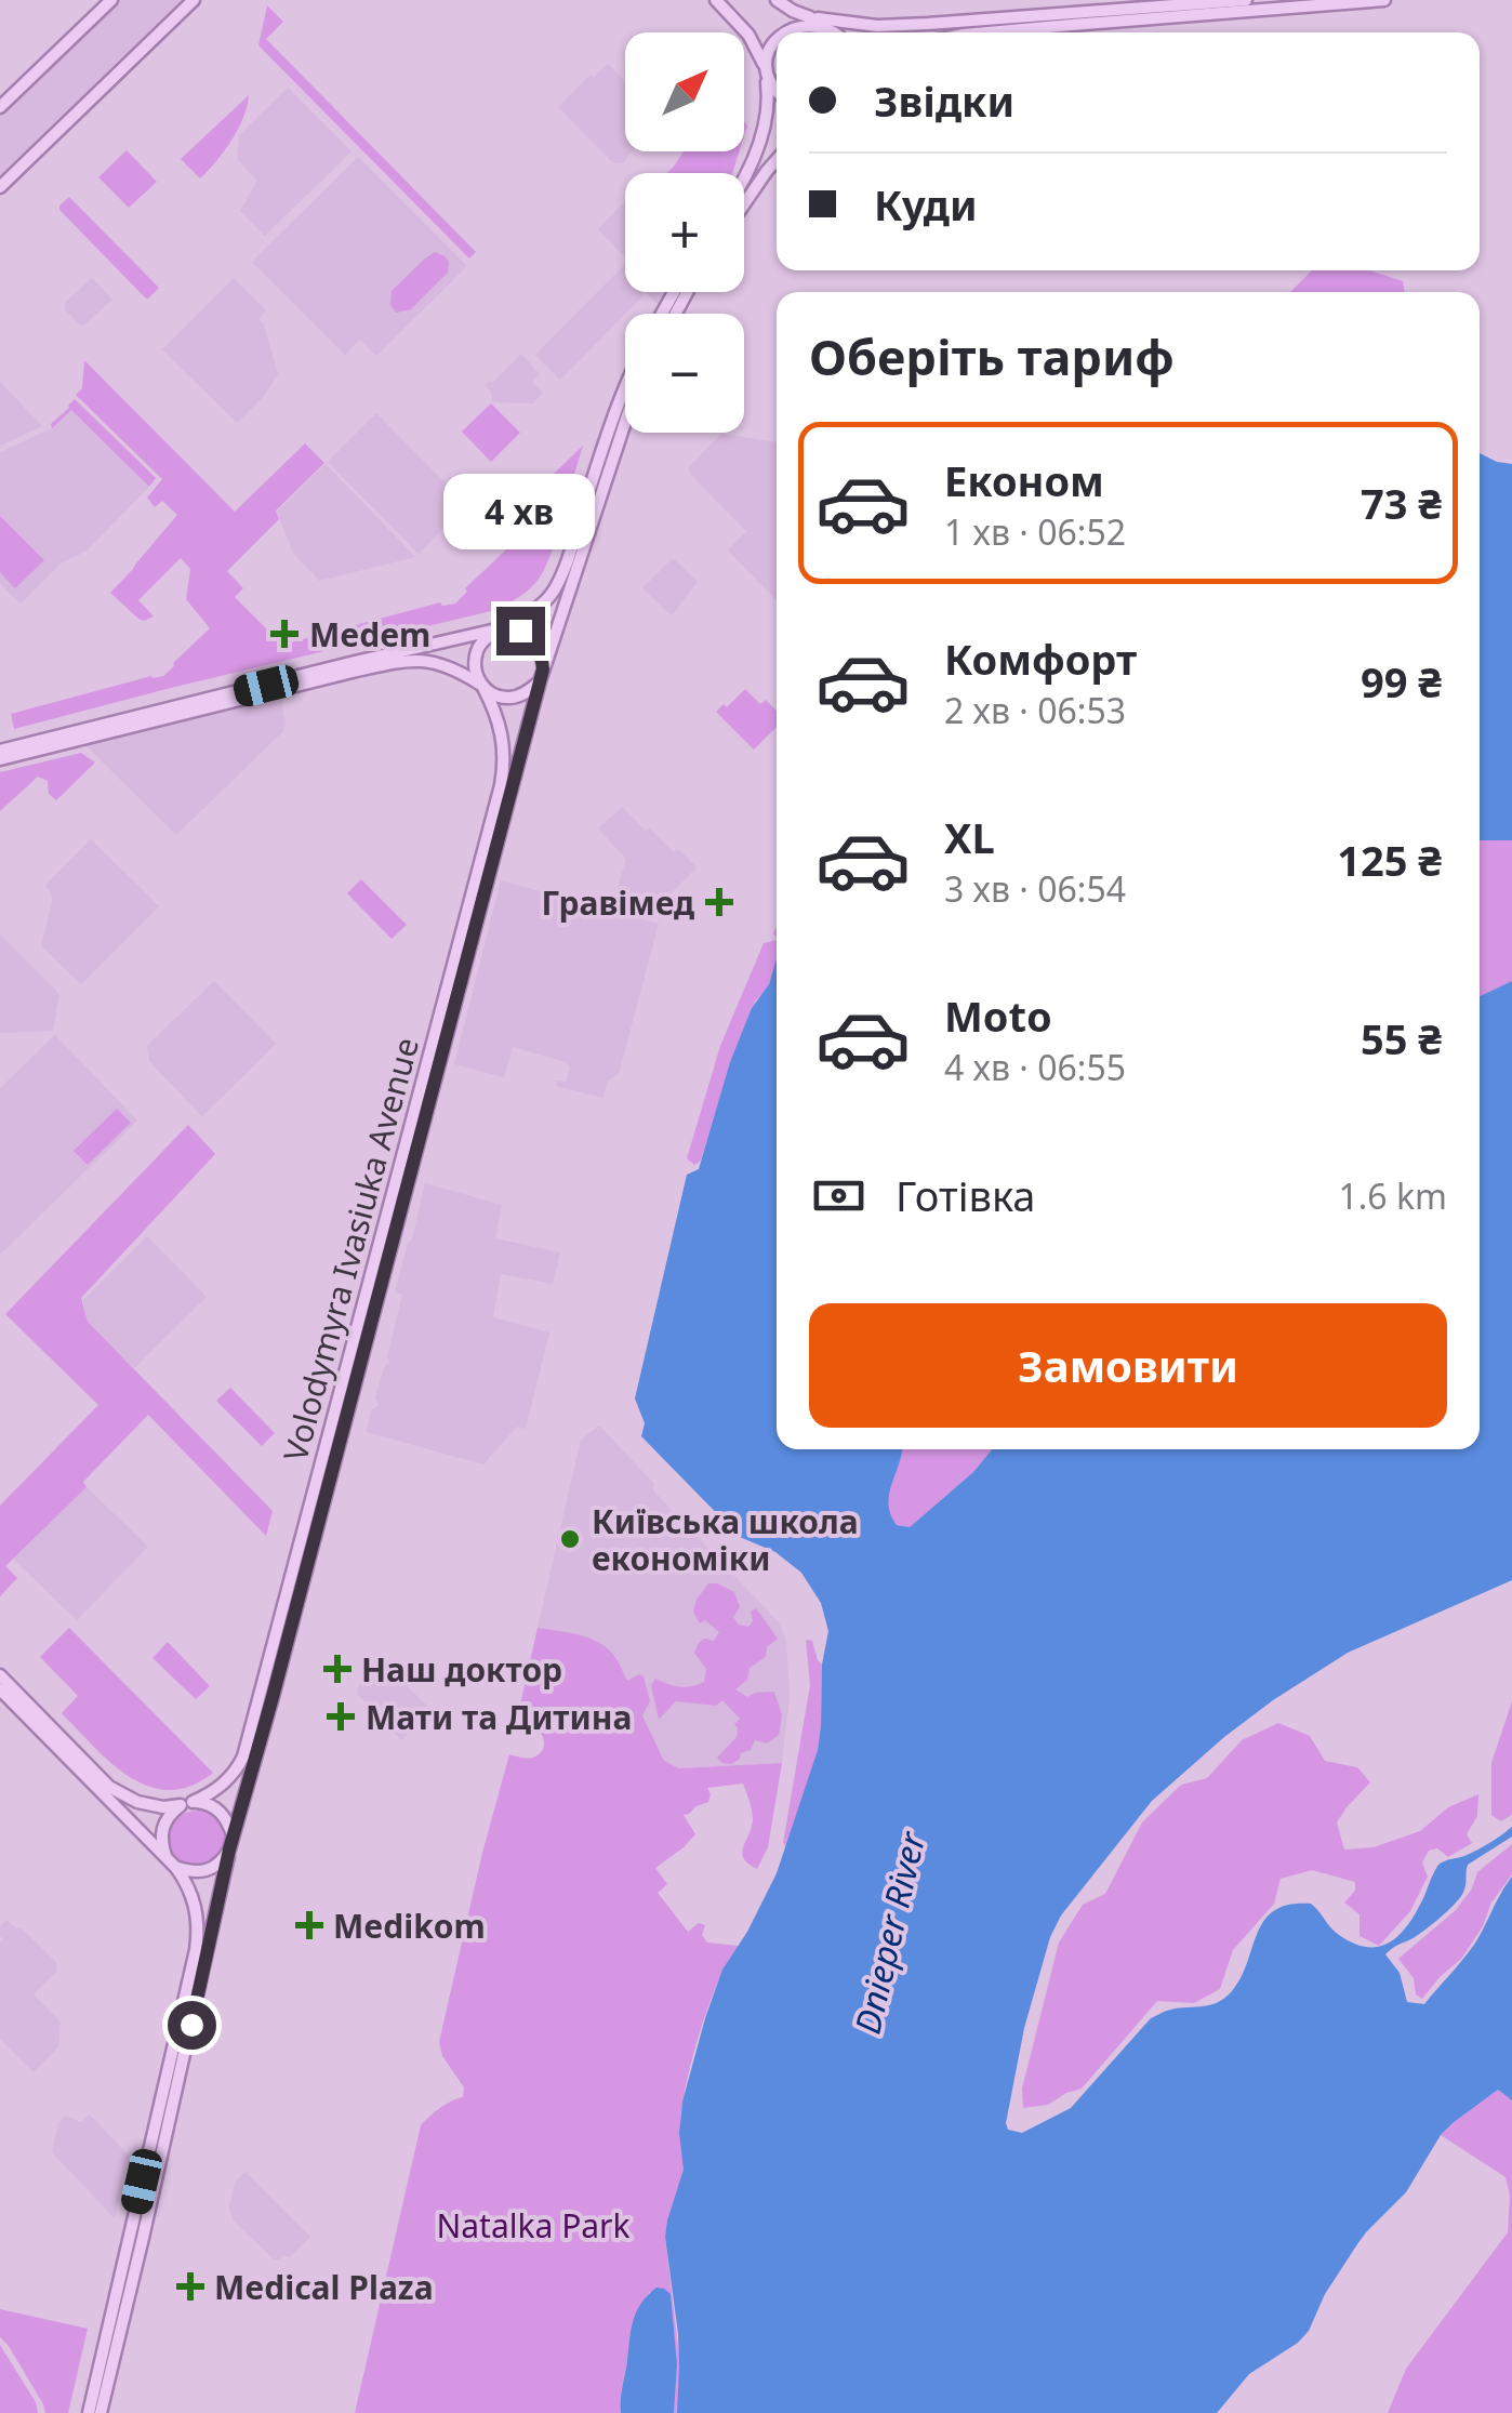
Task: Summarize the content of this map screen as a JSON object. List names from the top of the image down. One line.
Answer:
{"streets":{"main road":["Volodymyra Ivasiuka Avenue"]},"water":["Dnieper River"],"parks":["Natalka Park"],"places":{"health":["Medem","Гравімед","Наш доктор","Мати та Дитина","Medikom","Medical Plaza"],"other":["Київська школа економіки"]},"north":"top right","page":{"map_buttons":["+","−"],"banner":["Звідки","Куди"],"heading":"Оберіть тариф","list":[{"name":"Економ","note":"1 хв · 06:52","value":"73 ₴"},{"name":"Комфорт","note":"2 хв · 06:53","value":"99 ₴"},{"name":"XL","note":"3 хв · 06:54","value":"125 ₴"},{"name":"Moto","note":"4 хв · 06:55","value":"55 ₴"}],"bubble":"4 хв","pay":["Готівка","1.6 km"],"buttons":"Замовити"}}
